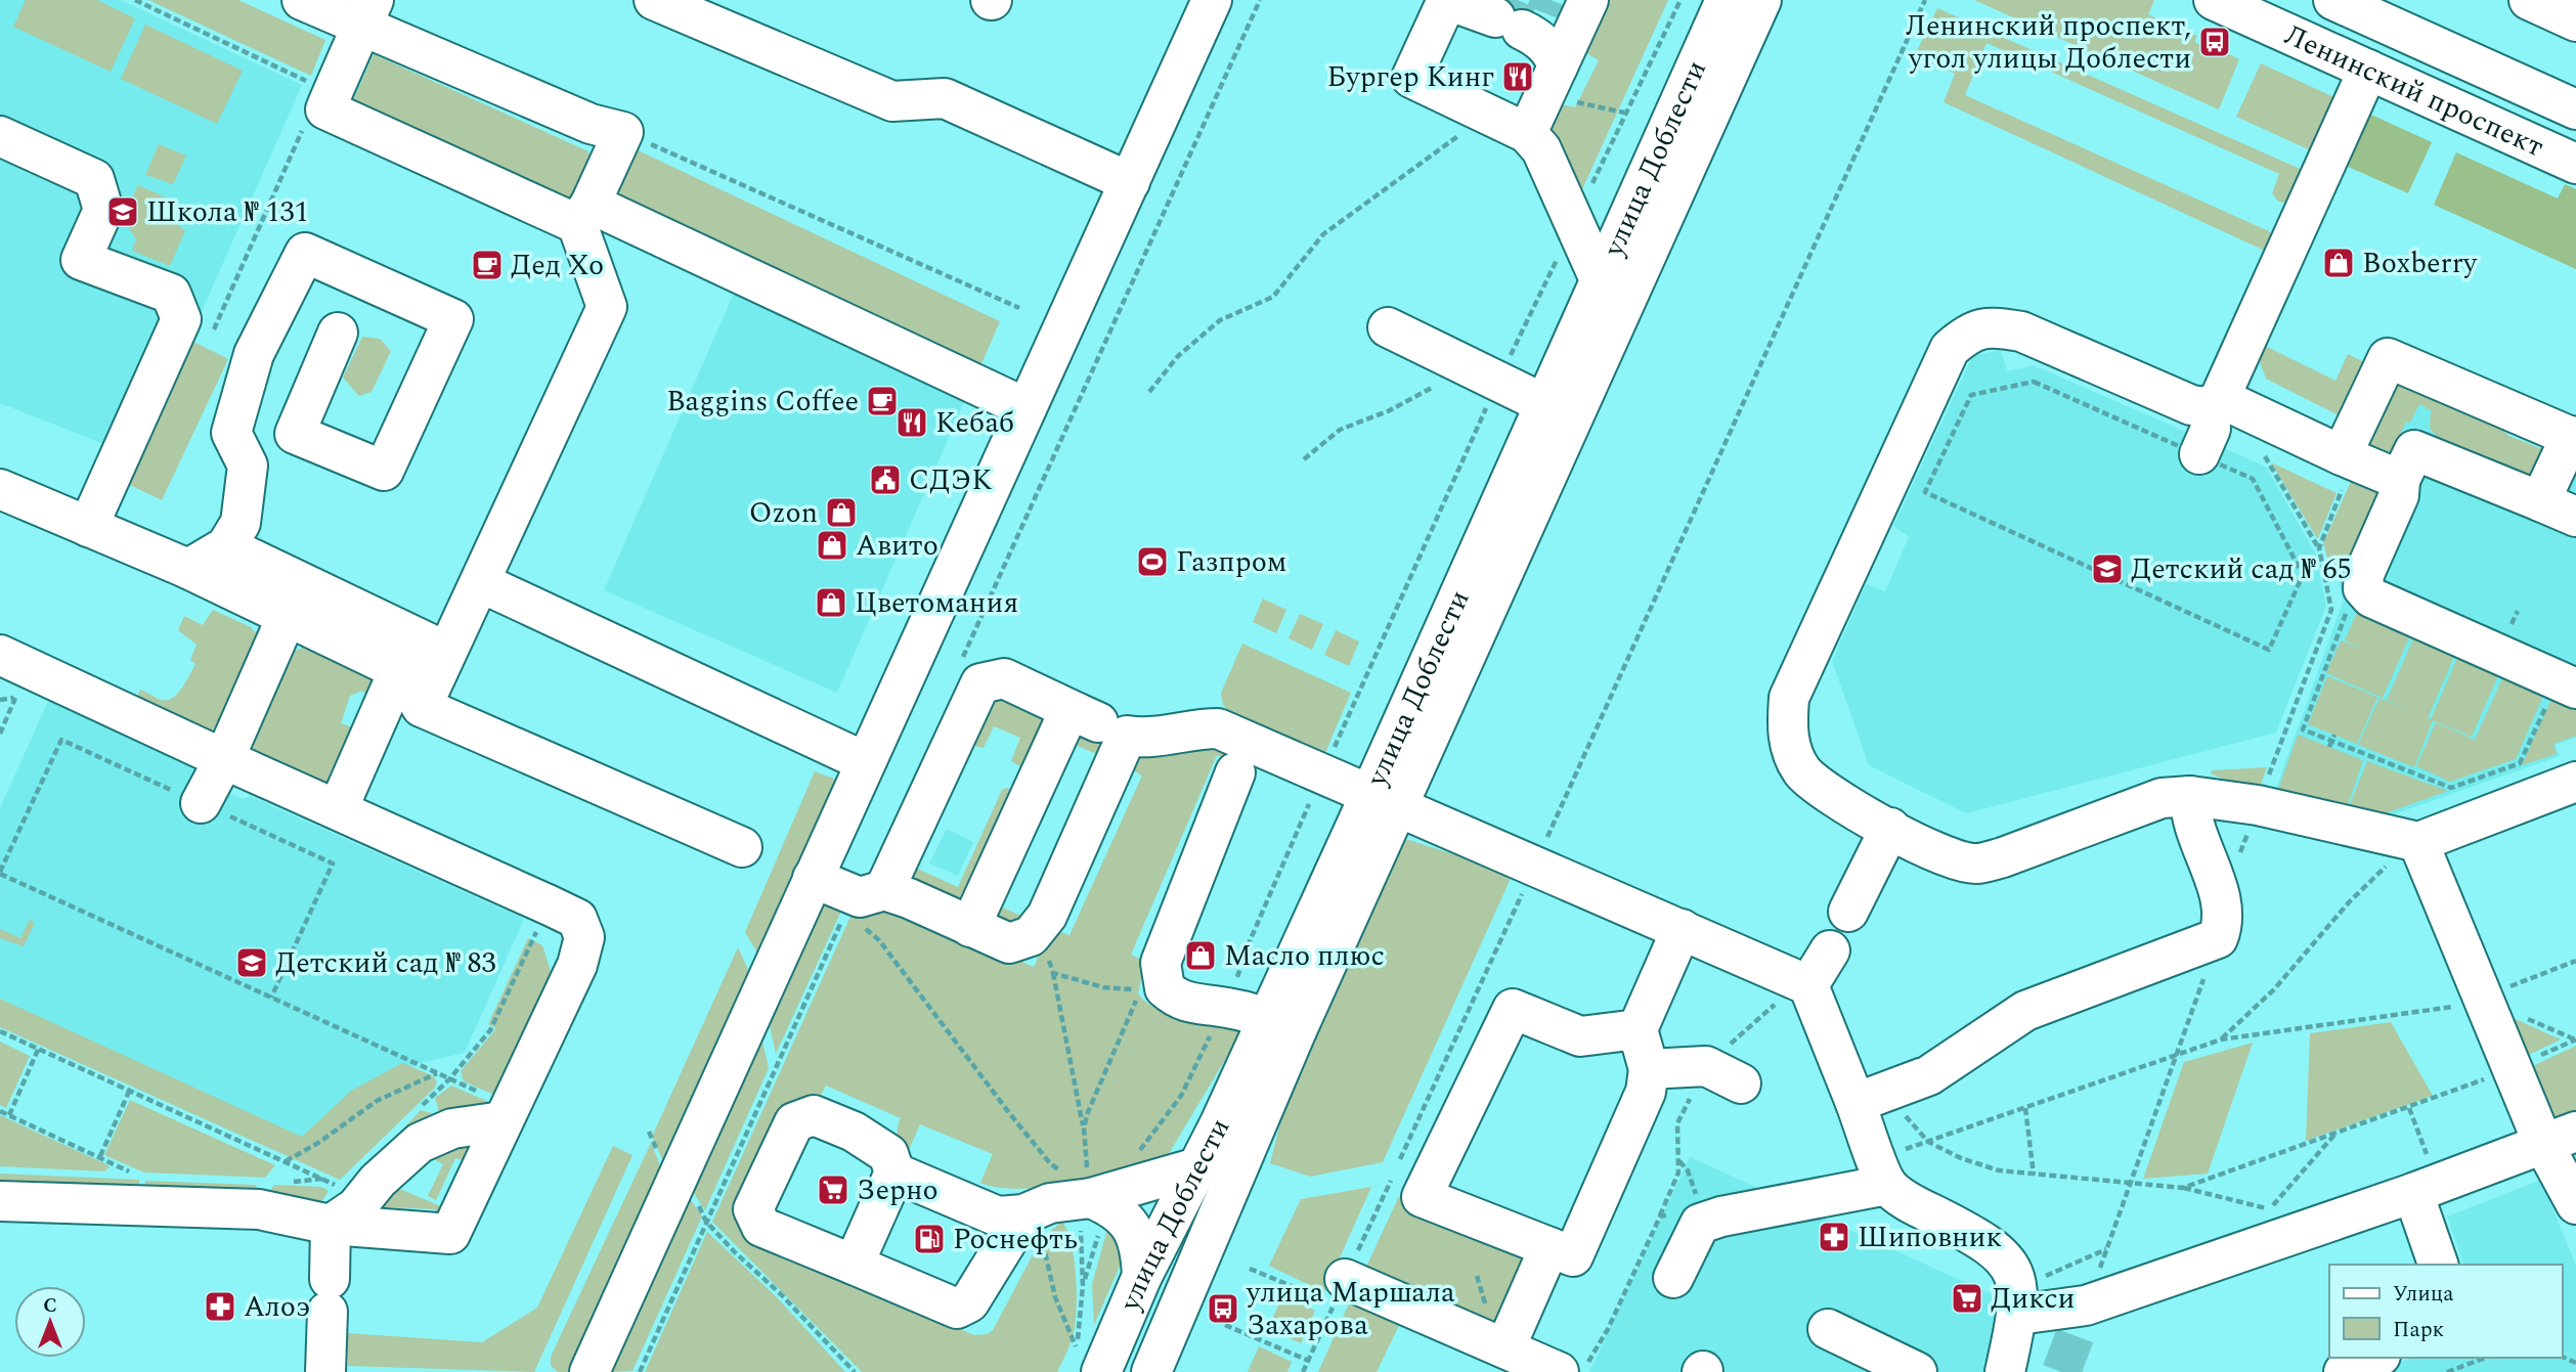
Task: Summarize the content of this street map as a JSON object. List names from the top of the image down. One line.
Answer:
{"streets":{"main road":["Ленинский проспект","улица Доблести"]},"places":{"bus stop":["Ленинский проспект, угол улицы Доблести","улица Маршала Захарова"],"restaurant":["Бургер Кинг","Кебаб"],"school or university":["Школа № 131","Детский сад № 65","Детский сад № 83"],"shop":["Boxberry","Ozon","Авито","Цветомания","Масло плюс"],"cafe":["Дед Хо","Baggins Coffee"],"public building":["СДЭК"],"sports":["Газпром"],"supermarket":["Зерно","Дикси"],"pharmacy":["Шиповник","Алоэ"],"fuel station":["Роснефть"]},"legend":["Улица","Парк"],"north":"top"}
